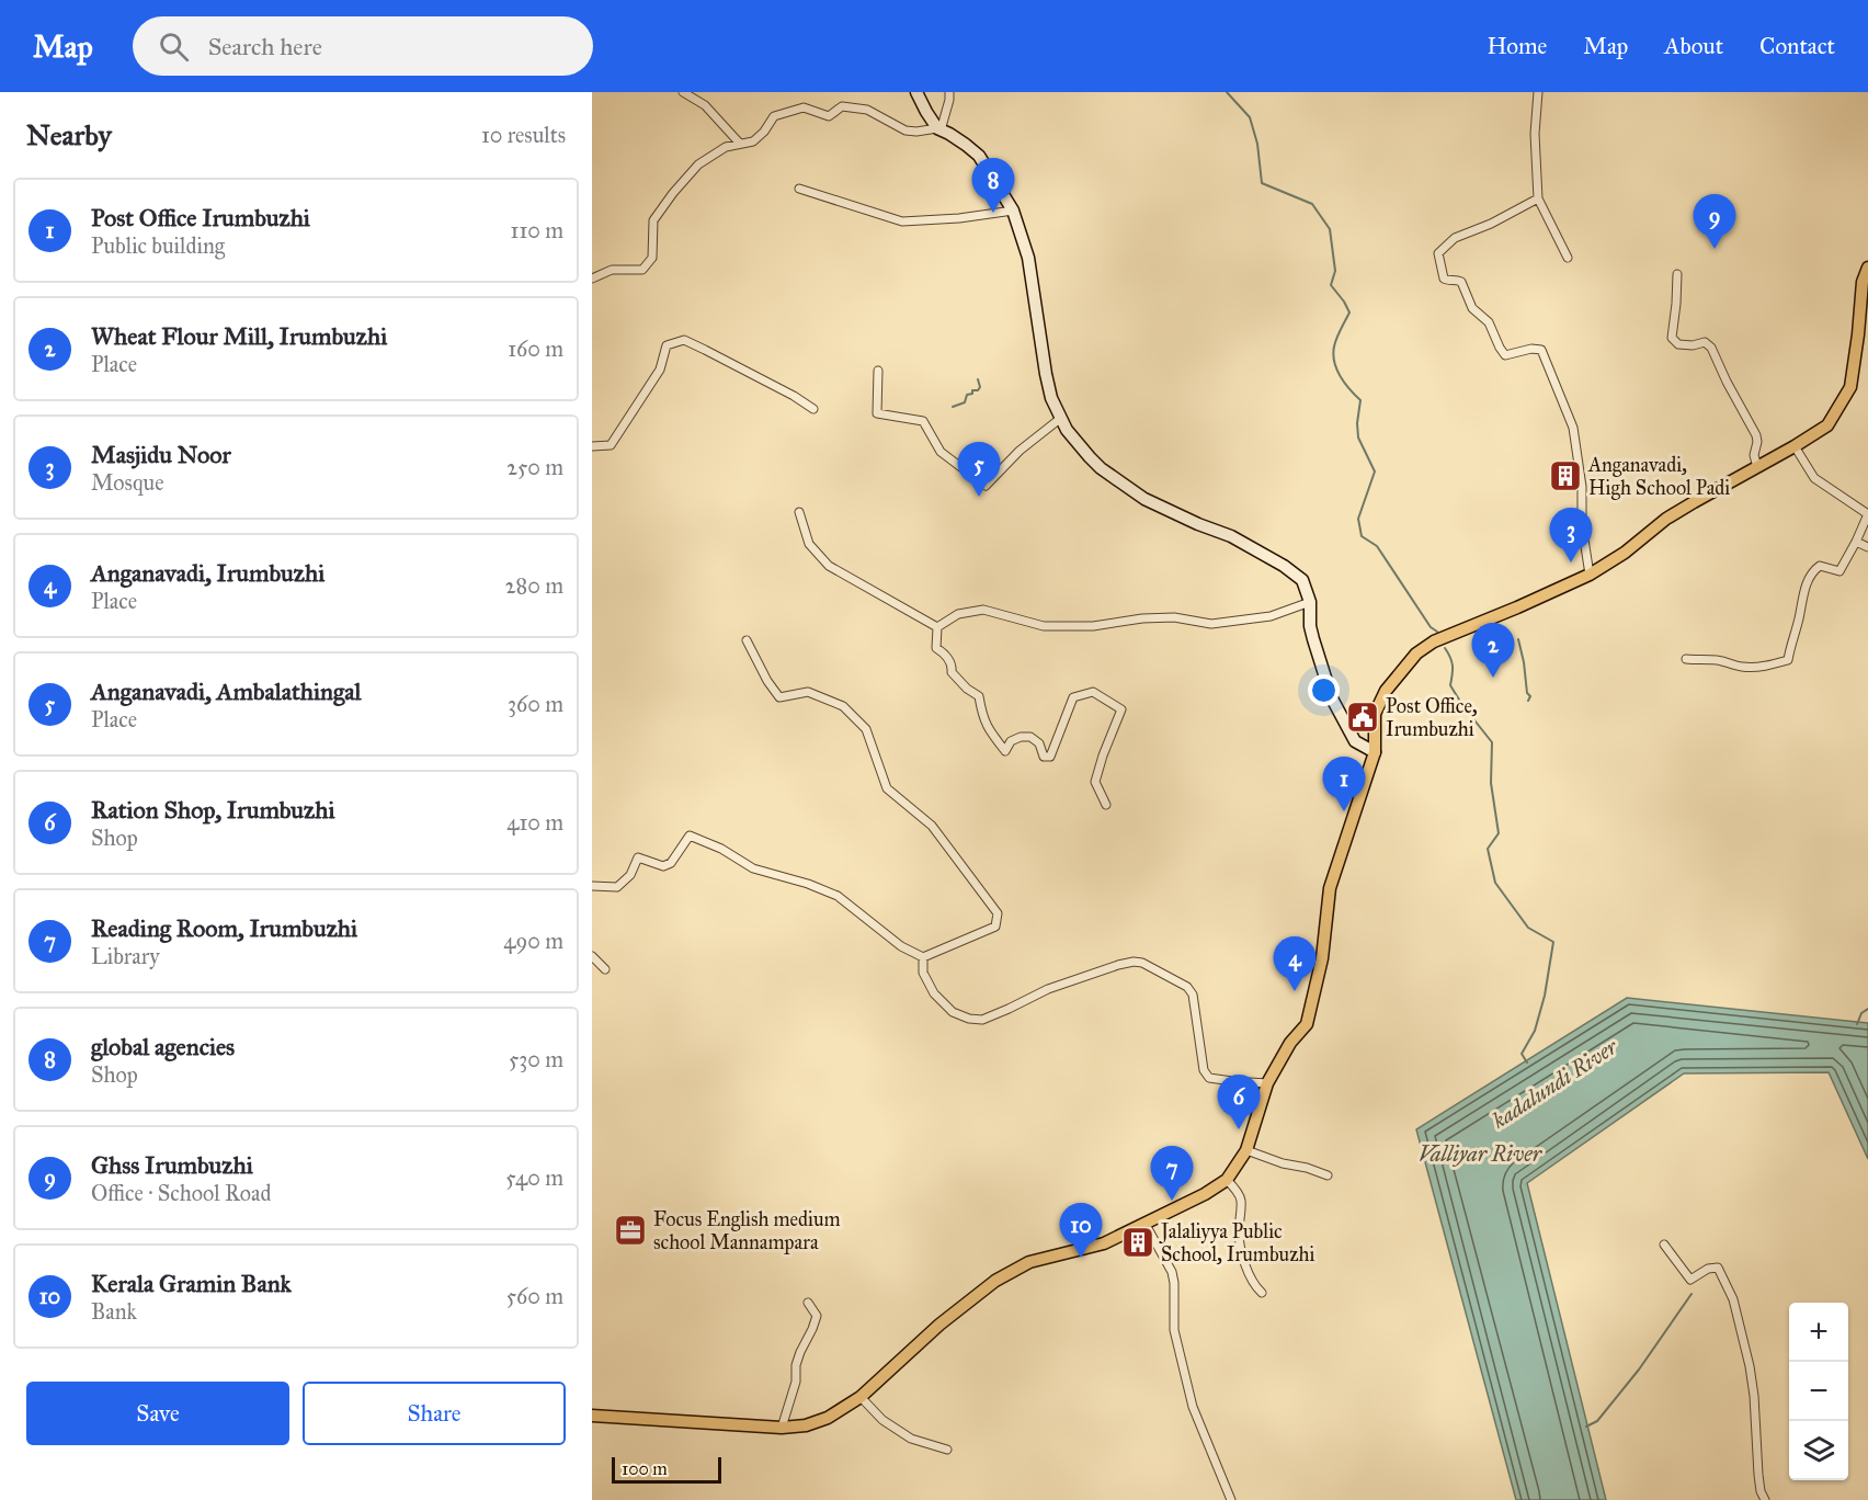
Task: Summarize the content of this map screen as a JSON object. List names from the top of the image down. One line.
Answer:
{"water":["kadalundi River","Valliyar River"],"places":{"building":["Anganavadi, High School Padi","Jalaliyya Public School, Irumbuzhi"],"public building":["Post Office, Irumbuzhi"],"office":["Focus English medium school Mannampara"]},"scale_bar":"100 m","page":{"header":"Map","search":"Search here","nav":["Home","Map","About","Contact"],"heading":["Nearby","10 results"],"pins":["8","9","5","3","2","1","4","6","7","10"],"list":[{"mark":"1","name":"Post Office Irumbuzhi","note":"Public building","value":"110 m"},{"mark":"2","name":"Wheat Flour Mill, Irumbuzhi","note":"Place","value":"160 m"},{"mark":"3","name":"Masjidu Noor","note":"Mosque","value":"250 m"},{"mark":"4","name":"Anganavadi, Irumbuzhi","note":"Place","value":"280 m"},{"mark":"5","name":"Anganavadi, Ambalathingal","note":"Place","value":"360 m"},{"mark":"6","name":"Ration Shop, Irumbuzhi","note":"Shop","value":"410 m"},{"mark":"7","name":"Reading Room, Irumbuzhi","note":"Library","value":"490 m"},{"mark":"8","name":"global agencies","note":"Shop","value":"530 m"},{"mark":"9","name":"Ghss Irumbuzhi","note":"Office · School Road","value":"540 m"},{"mark":"10","name":"Kerala Gramin Bank","note":"Bank","value":"560 m"}],"map_buttons":["+","−"],"buttons":["Save","Share"],"scale":"100 m"}}
